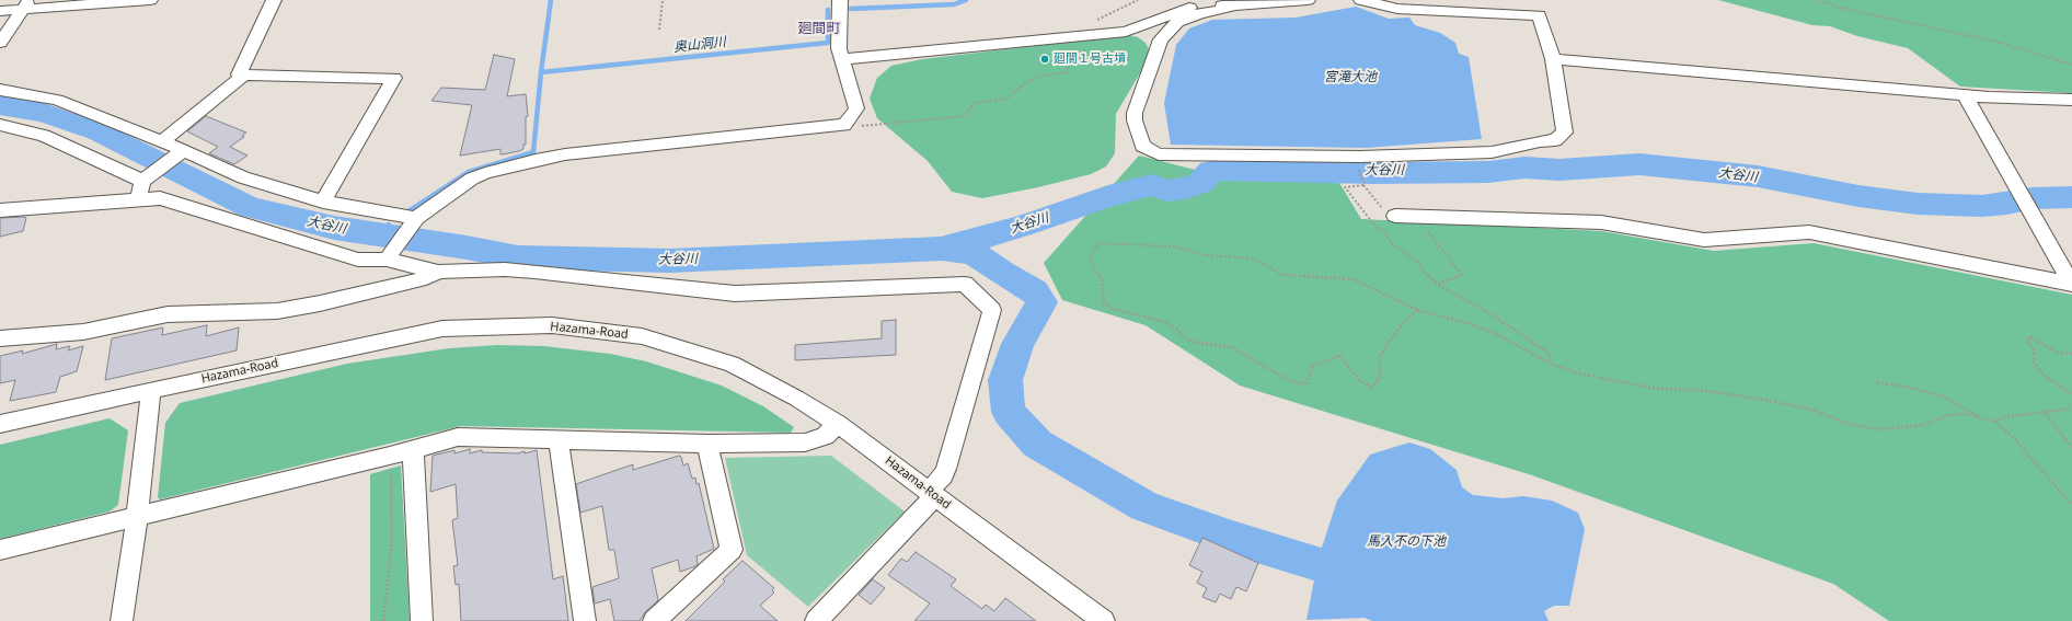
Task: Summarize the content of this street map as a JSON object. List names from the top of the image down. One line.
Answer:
{"streets":{"street":["Hazama-Road"]},"districts":["廻間町"],"water":["奥山洞川","宮滝大池","大谷川","馬入不の下池"],"places":["廻間１号古墳"]}
